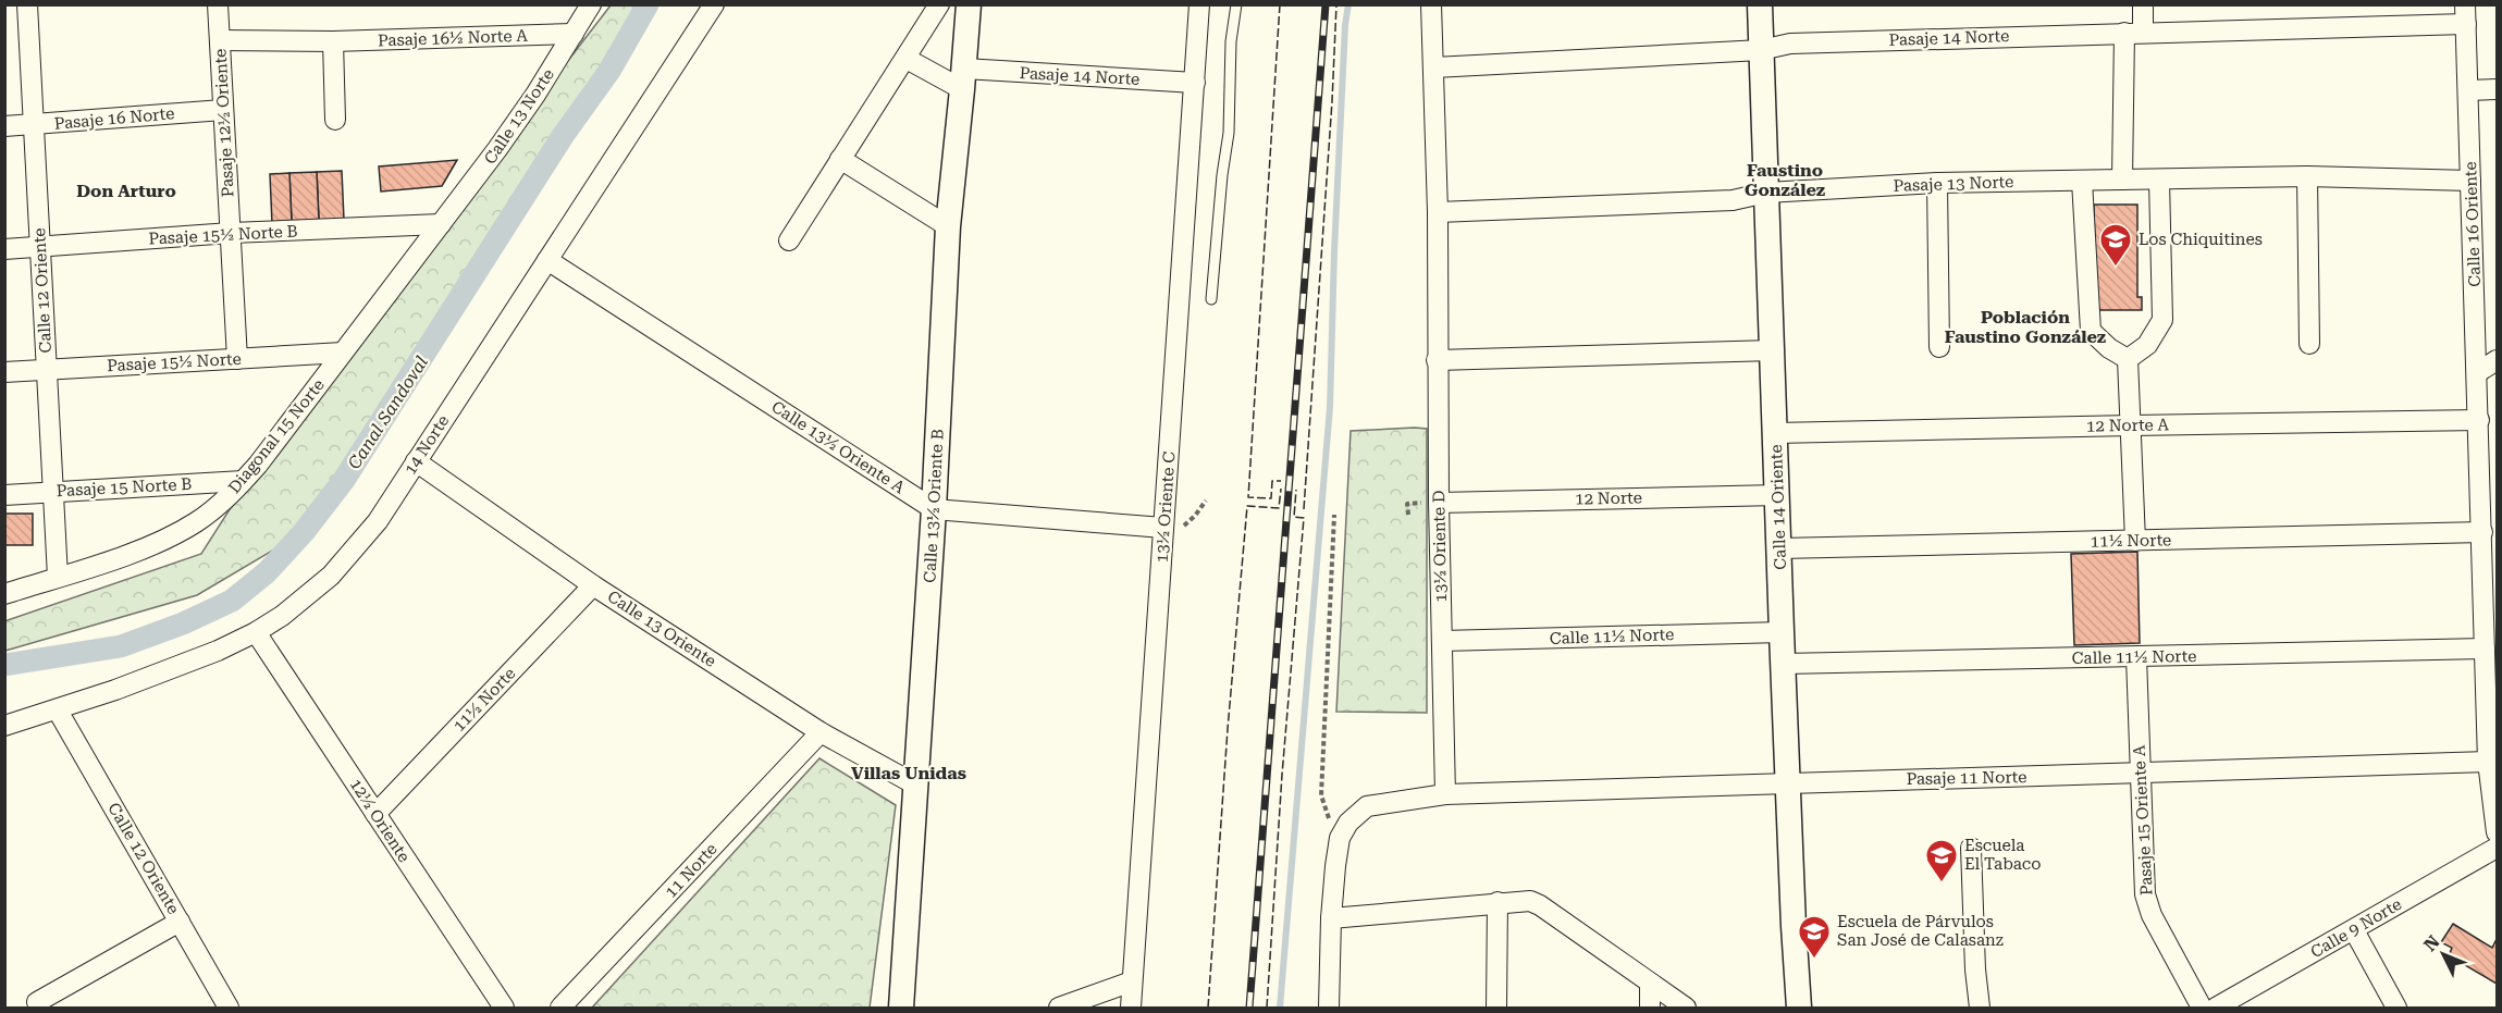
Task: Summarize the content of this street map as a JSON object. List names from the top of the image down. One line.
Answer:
{"streets":{"street":["Pasaje 16½ Norte A","Pasaje 14 Norte","Calle 13 Norte","Pasaje 16 Norte","Pasaje 12½ Oriente","Pasaje 13 Norte","Calle 16 Oriente","Pasaje 15½ Norte B","Calle 12 Oriente","Pasaje 15½ Norte","12 Norte A","Diagonal 15 Norte","14 Norte","Calle 13½ Oriente A","Pasaje 15 Norte B","12 Norte","Calle 13½ Oriente B","13½ Oriente C","Calle 14 Oriente","11½ Norte","13½ Oriente D","Calle 13 Oriente","Calle 11½ Norte","Pasaje 11 Norte","12½ Oriente","Pasaje 15 Oriente A","11 Norte","Calle 9 Norte"]},"crossings":[["Pasaje 16½ Norte A","Calle 13 Norte"],["Pasaje 16½ Norte A","Pasaje 12½ Oriente"],["Pasaje 14 Norte","Calle 16 Oriente"],["Pasaje 14 Norte","Calle 13½ Oriente B"],["Pasaje 14 Norte","13½ Oriente C"],["Pasaje 14 Norte","Calle 14 Oriente"],["Pasaje 14 Norte","13½ Oriente D"],["Calle 13 Norte","Pasaje 15½ Norte B"],["Calle 13 Norte","Diagonal 15 Norte"],["Pasaje 16 Norte","Pasaje 12½ Oriente"],["Pasaje 16 Norte","Calle 12 Oriente"],["Pasaje 12½ Oriente","Pasaje 15½ Norte B"],["Pasaje 12½ Oriente","Pasaje 15½ Norte"],["Pasaje 13 Norte","Calle 16 Oriente"],["Pasaje 13 Norte","Calle 14 Oriente"],["Pasaje 13 Norte","13½ Oriente D"],["Calle 16 Oriente","12 Norte A"],["Calle 16 Oriente","11½ Norte"],["Calle 16 Oriente","Calle 11½ Norte"],["Calle 16 Oriente","Pasaje 11 Norte"],["Pasaje 15½ Norte B","Calle 12 Oriente"],["Pasaje 15½ Norte B","Diagonal 15 Norte"],["Calle 12 Oriente","Pasaje 15½ Norte"],["Calle 12 Oriente","Diagonal 15 Norte"],["Calle 12 Oriente","14 Norte"],["Calle 12 Oriente","Pasaje 15 Norte B"],["Pasaje 15½ Norte","Diagonal 15 Norte"],["12 Norte A","Calle 14 Oriente"],["Diagonal 15 Norte","Pasaje 15 Norte B"],["14 Norte","Calle 13½ Oriente A"],["14 Norte","Calle 13 Oriente"],["14 Norte","12½ Oriente"],["Calle 13½ Oriente A","Calle 13½ Oriente B"],["Calle 13½ Oriente A","13½ Oriente C"],["12 Norte","Calle 14 Oriente"],["12 Norte","13½ Oriente D"],["Calle 13½ Oriente B","Calle 13 Oriente"],["Calle 14 Oriente","11½ Norte"],["Calle 14 Oriente","Calle 11½ Norte"],["Calle 14 Oriente","Pasaje 11 Norte"],["11½ Norte","Calle 13 Oriente"],["11½ Norte","12½ Oriente"],["13½ Oriente D","Calle 11½ Norte"],["13½ Oriente D","Pasaje 11 Norte"],["Calle 13 Oriente","11 Norte"],["Calle 11½ Norte","Pasaje 15 Oriente A"],["Pasaje 11 Norte","Pasaje 15 Oriente A"]],"districts":["Faustino González","Don Arturo","Población Faustino González","Villas Unidas"],"water":["Canal Sandoval"],"places":{"school or university":["Los Chiquitines","Escuela El Tabaco","Escuela de Párvulos San José de Calasanz"]},"north":"top left"}
